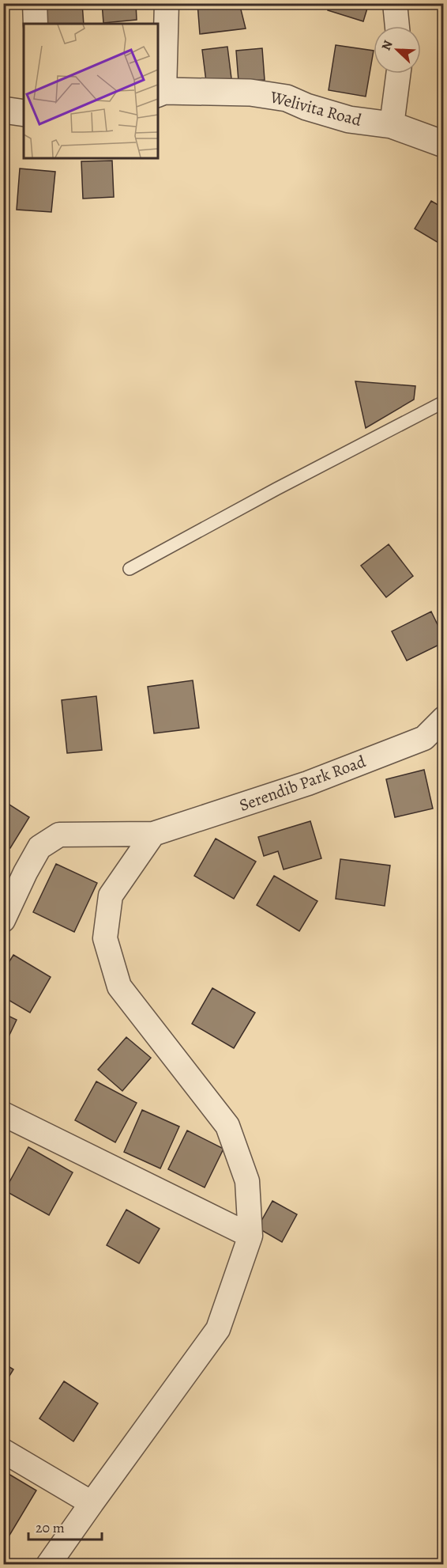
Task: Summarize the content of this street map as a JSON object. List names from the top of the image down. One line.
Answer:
{"streets":{"street":["Welivita Road","Serendib Park Road"]},"scale_bar":"20 m","north":"top left"}
